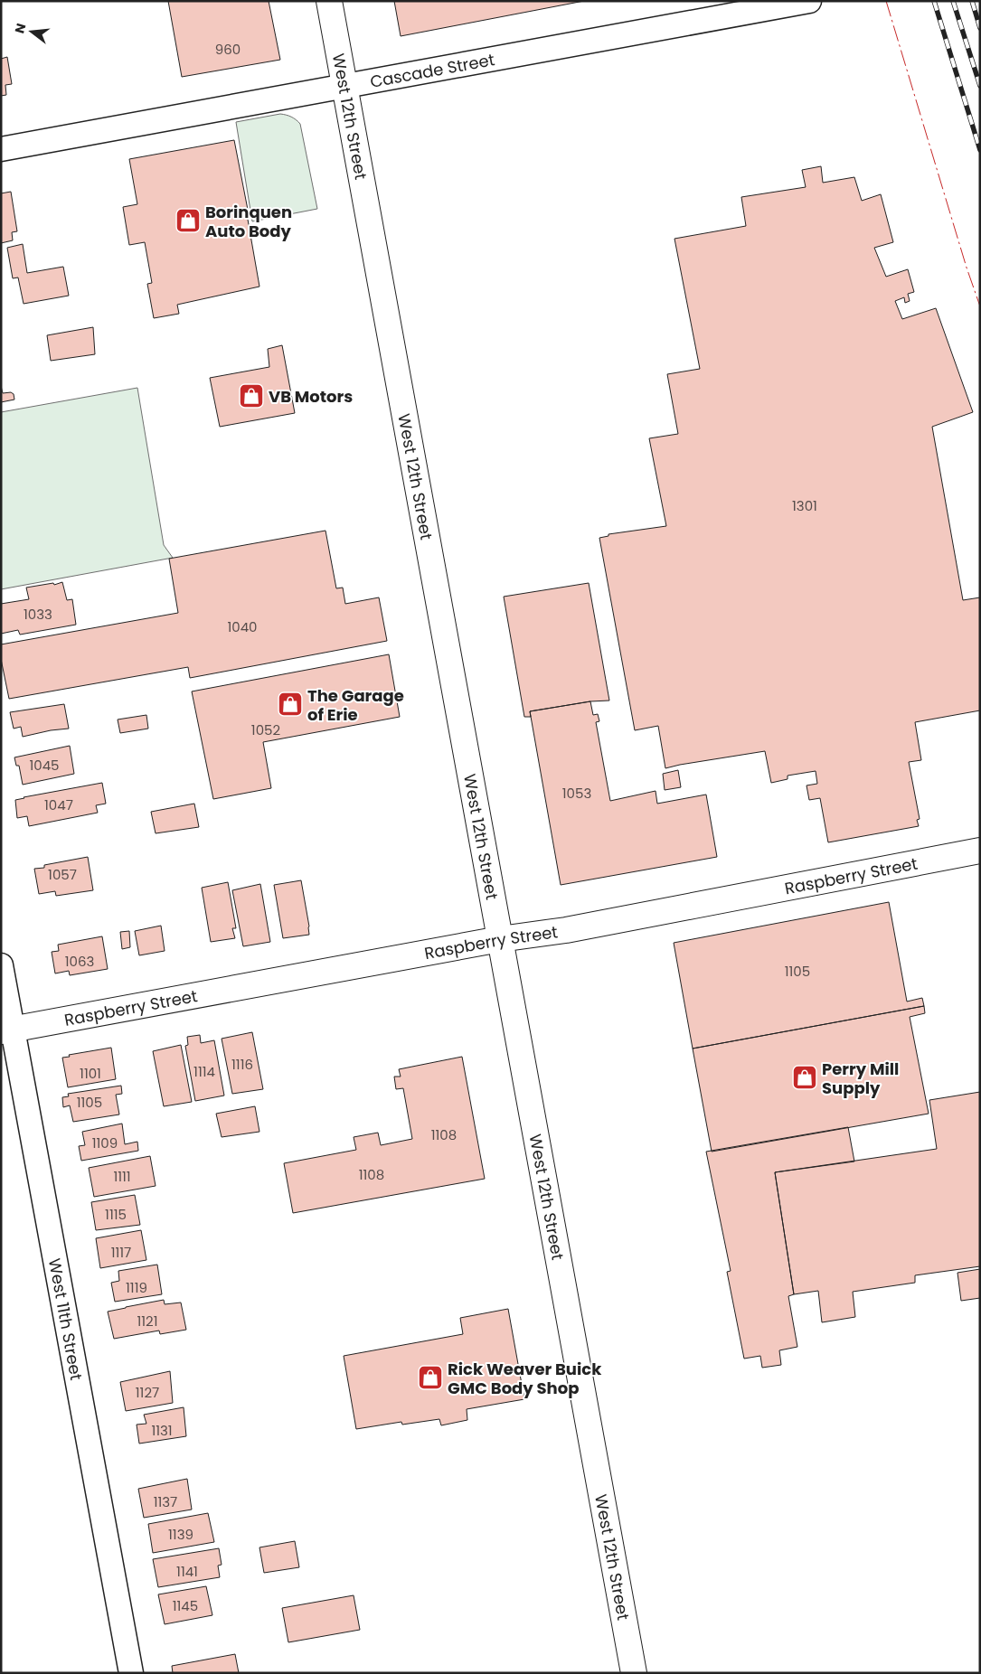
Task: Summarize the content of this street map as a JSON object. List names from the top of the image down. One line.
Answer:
{"streets":{"main road":["West 12th Street","Raspberry Street"],"street":["Cascade Street","West 11th Street"]},"crossings":[["Cascade Street","West 12th Street"],["West 12th Street","Raspberry Street"],["Raspberry Street","West 11th Street"]],"places":{"shop":["Borinquen Auto Body","VB Motors","The Garage of Erie","Perry Mill Supply","Rick Weaver Buick GMC Body Shop"]},"house_numbers":["960","1301","1033","1040","1052","1045","1053","1047","1057","1063","1105","1116","1114","1101","1105","1108","1109","1108","1111","1115","1117","1119","1121","1127","1131","1137","1139","1141","1145"],"north":"left"}
